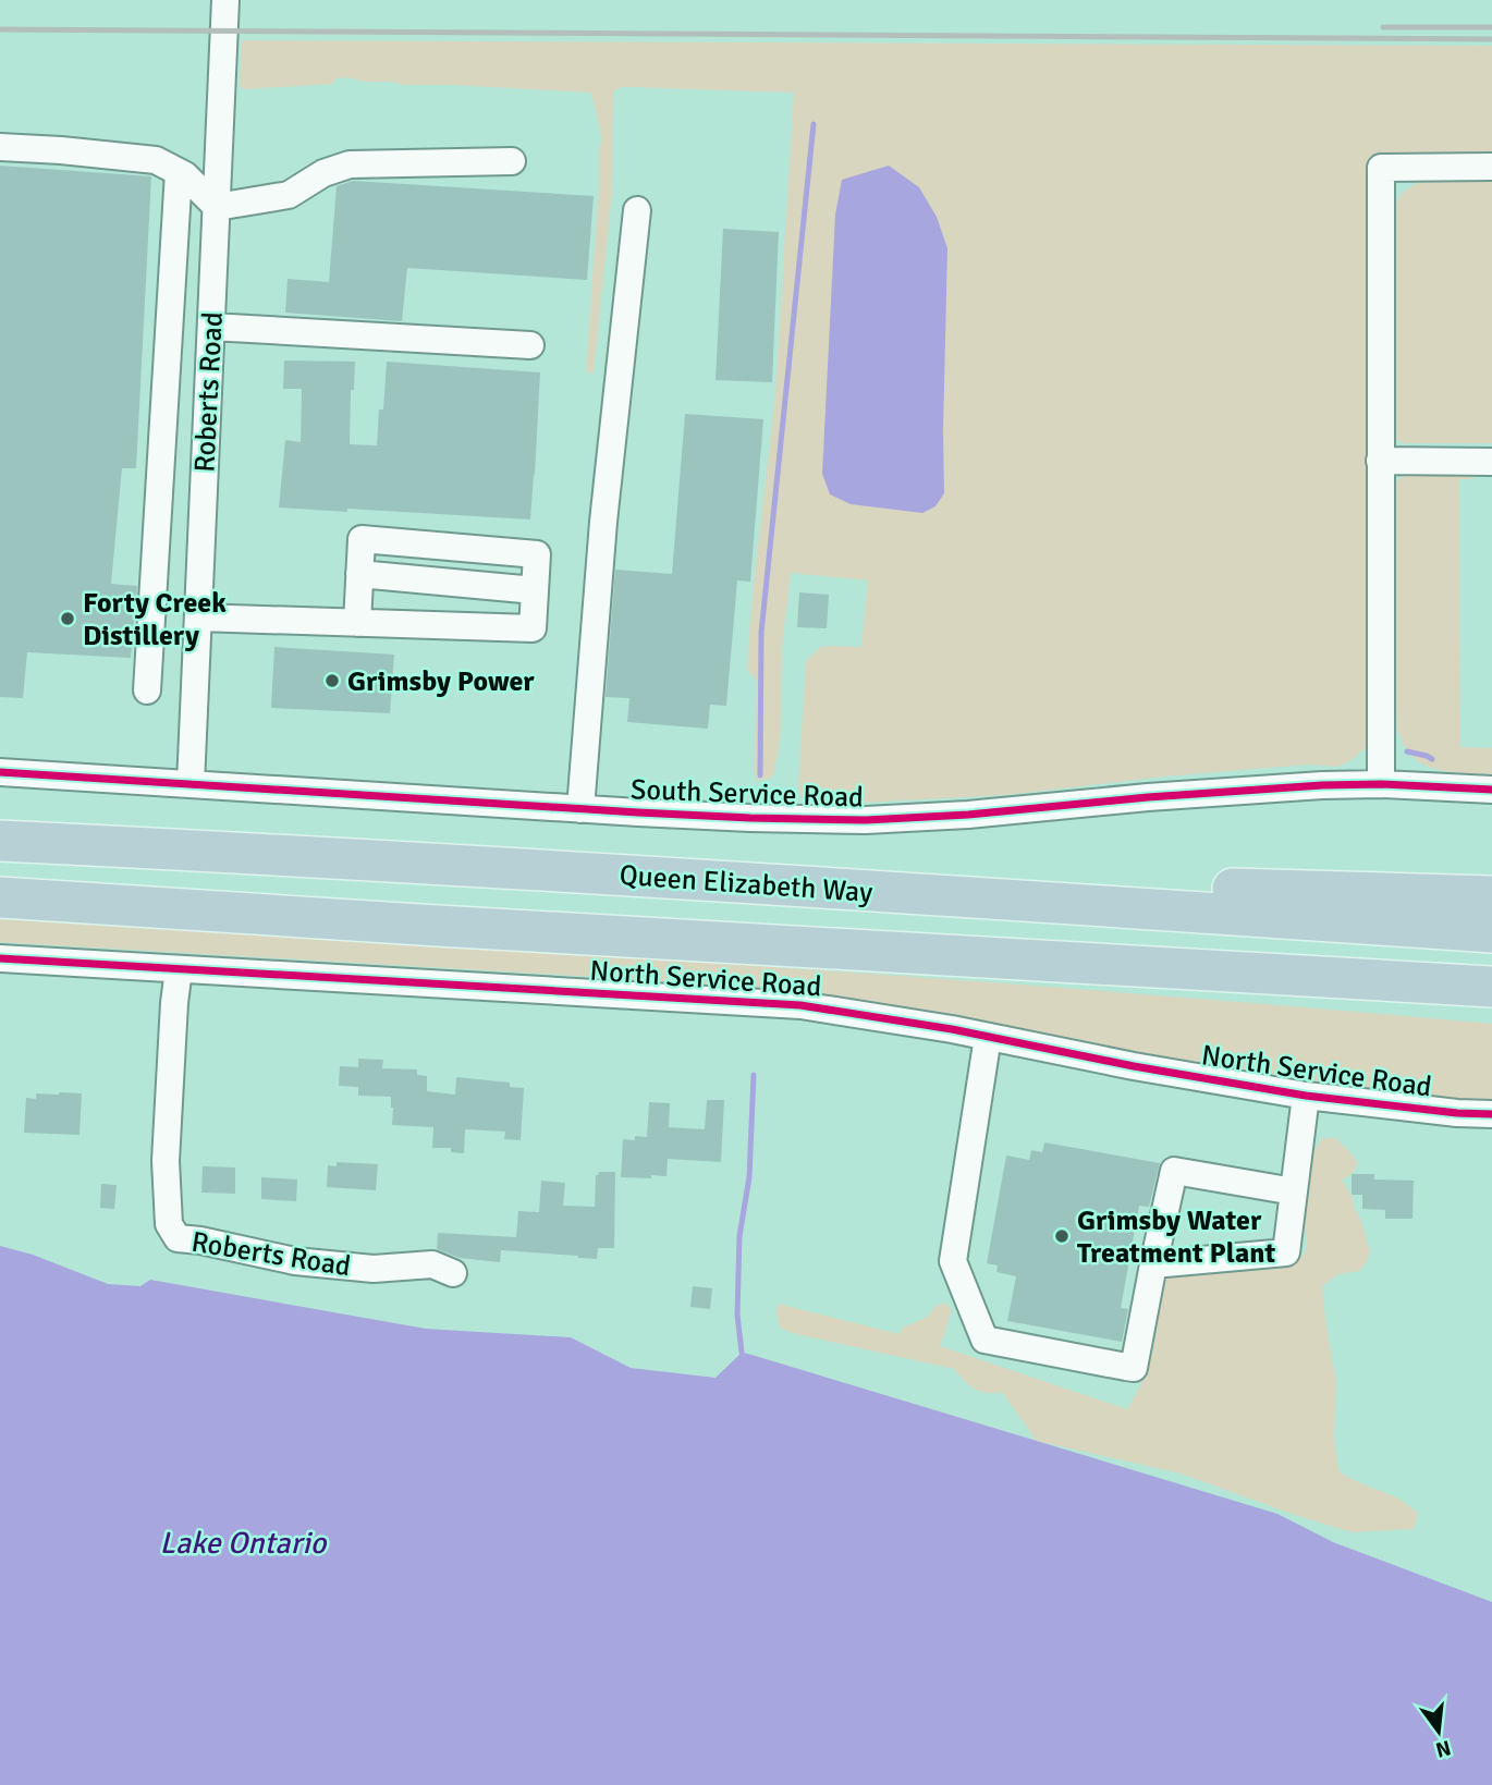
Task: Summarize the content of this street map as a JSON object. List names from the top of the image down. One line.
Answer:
{"streets":{"highway":["Queen Elizabeth Way"],"street":["Roberts Road","South Service Road","North Service Road"]},"crossings":[["Roberts Road","South Service Road"],["Roberts Road","North Service Road"]],"water":["Lake Ontario"],"places":["Forty Creek Distillery","Grimsby Power","Grimsby Water Treatment Plant"],"north":"bottom"}
